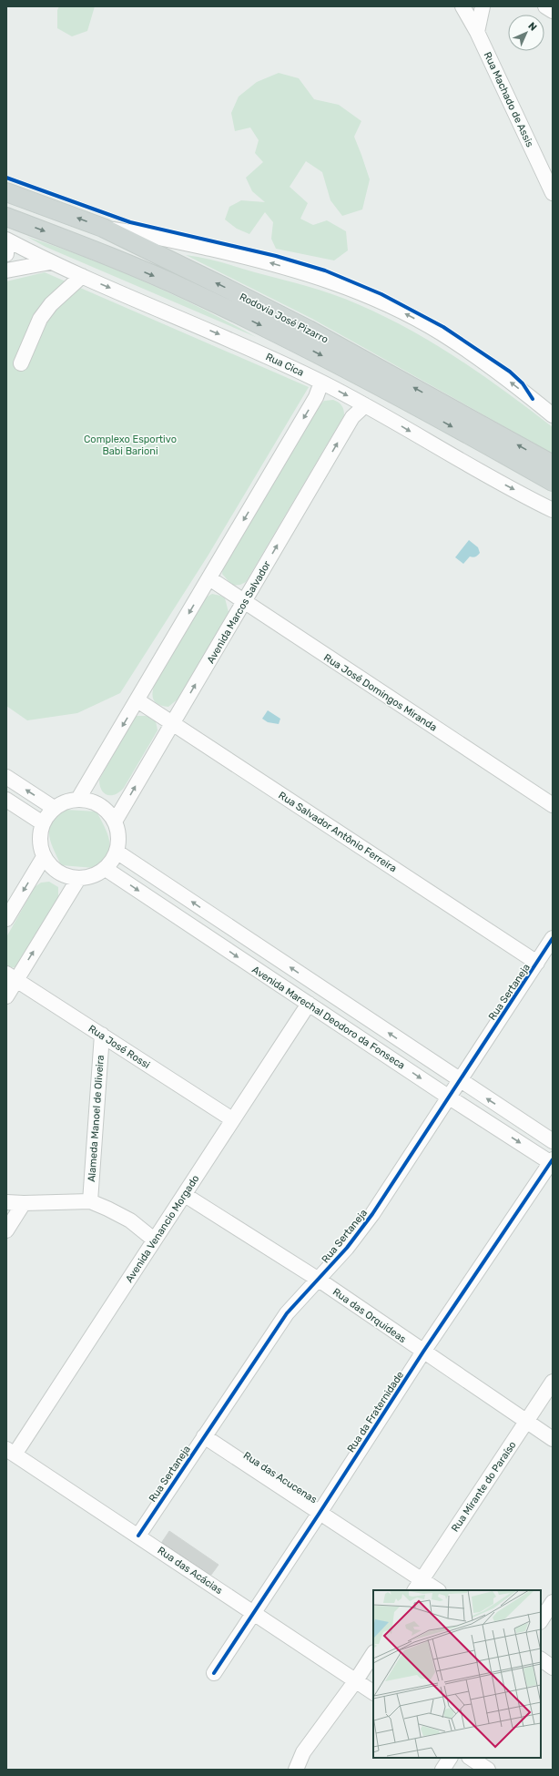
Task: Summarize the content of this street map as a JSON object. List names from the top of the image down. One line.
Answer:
{"streets":{"main road":["Rodovia José Pizarro"],"street":["Rua Machado de Assis","Rua Cica","Avenida Marcos Salvador","Rua José Domingos Miranda","Rua Salvador Antônio Ferreira","Rua Sertaneja","Avenida Marechal Deodoro da Fonseca","Rua José Rossi","Alameda Manoel de Oliveira","Avenida Venancio Morgado","Rua das Orquideas","Rua da Fraternidade","Rua das Acucenas","Rua Mirante do Paraíso","Rua das Acácias"]},"crossings":[["Rua Cica","Avenida Marcos Salvador"],["Avenida Marcos Salvador","Rua José Domingos Miranda"],["Avenida Marcos Salvador","Rua Salvador Antônio Ferreira"],["Avenida Marcos Salvador","Avenida Marechal Deodoro da Fonseca"],["Rua Salvador Antônio Ferreira","Rua Sertaneja"],["Rua Sertaneja","Avenida Marechal Deodoro da Fonseca"],["Rua Sertaneja","Rua das Orquideas"],["Rua Sertaneja","Rua das Acucenas"],["Rua Sertaneja","Rua das Acácias"],["Avenida Marechal Deodoro da Fonseca","Avenida Venancio Morgado"],["Avenida Marechal Deodoro da Fonseca","Rua da Fraternidade"],["Rua José Rossi","Alameda Manoel de Oliveira"],["Rua José Rossi","Avenida Venancio Morgado"],["Avenida Venancio Morgado","Rua das Orquideas"],["Avenida Venancio Morgado","Rua das Acácias"],["Rua das Orquideas","Rua da Fraternidade"],["Rua das Orquideas","Rua Mirante do Paraíso"],["Rua da Fraternidade","Rua das Acucenas"],["Rua da Fraternidade","Rua das Acácias"],["Rua das Acucenas","Rua Mirante do Paraíso"]],"parks":["Complexo Esportivo Babi Barioni"],"north":"top right"}
